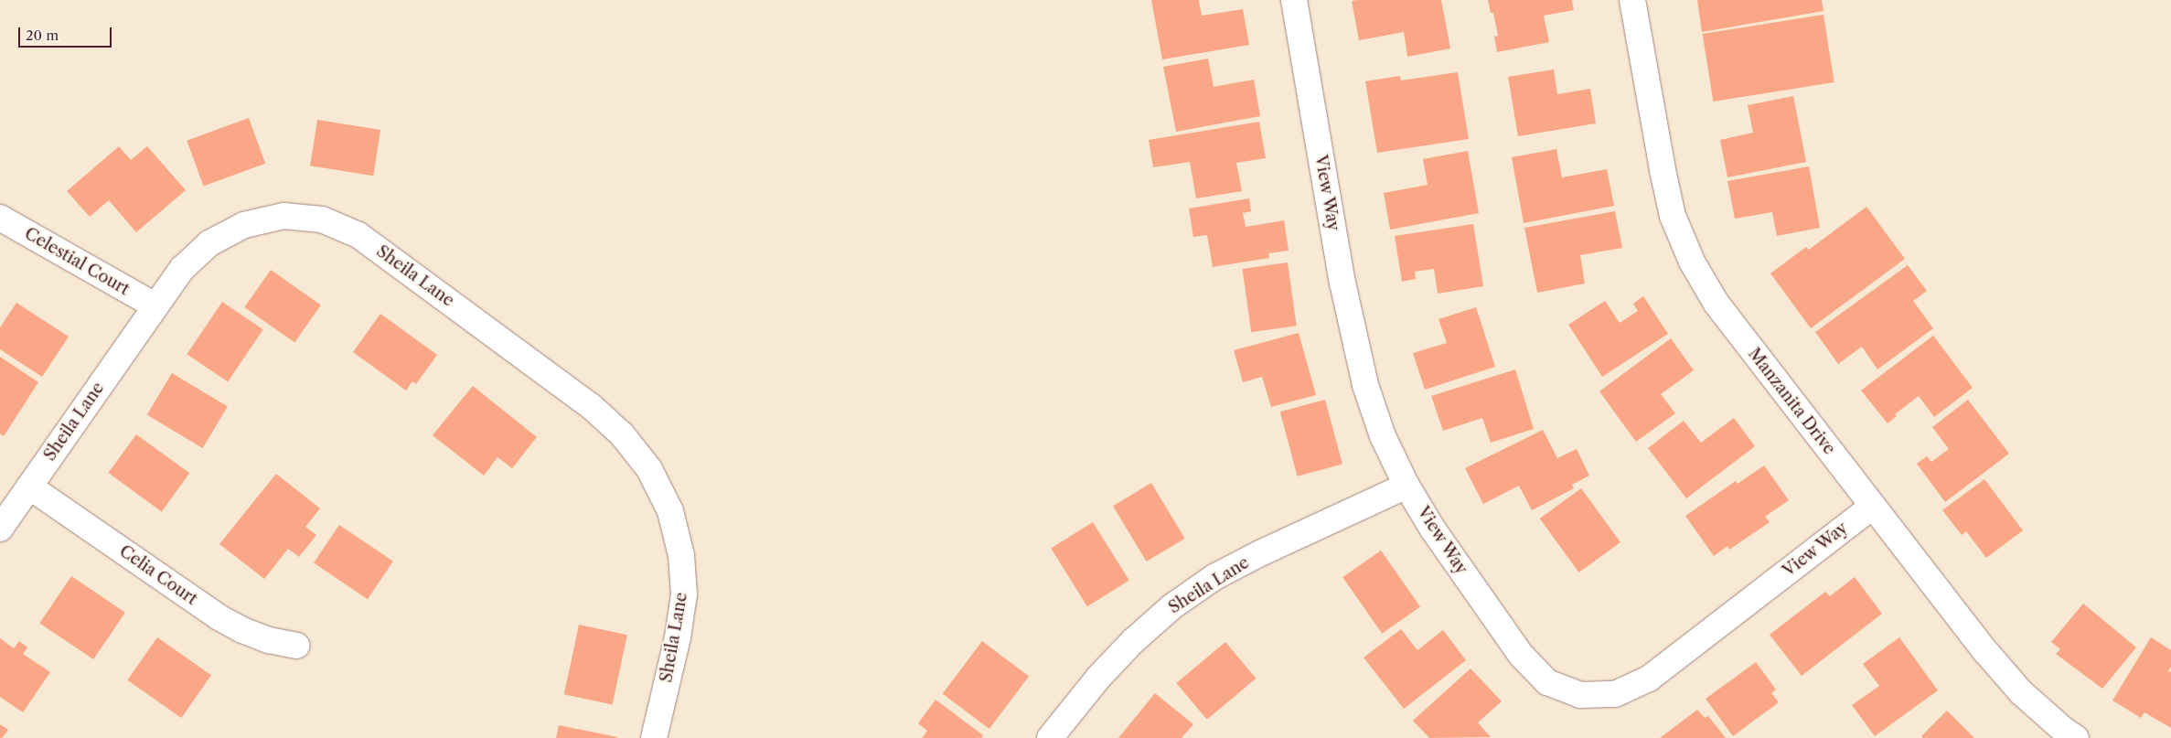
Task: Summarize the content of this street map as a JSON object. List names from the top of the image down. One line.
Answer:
{"streets":{"street":["View Way","Celestial Court","Sheila Lane","Manzanita Drive","Celia Court"]},"crossings":[["View Way","Sheila Lane"],["View Way","Manzanita Drive"],["Celestial Court","Sheila Lane"],["Sheila Lane","Celia Court"]],"scale_bar":"20 m"}
